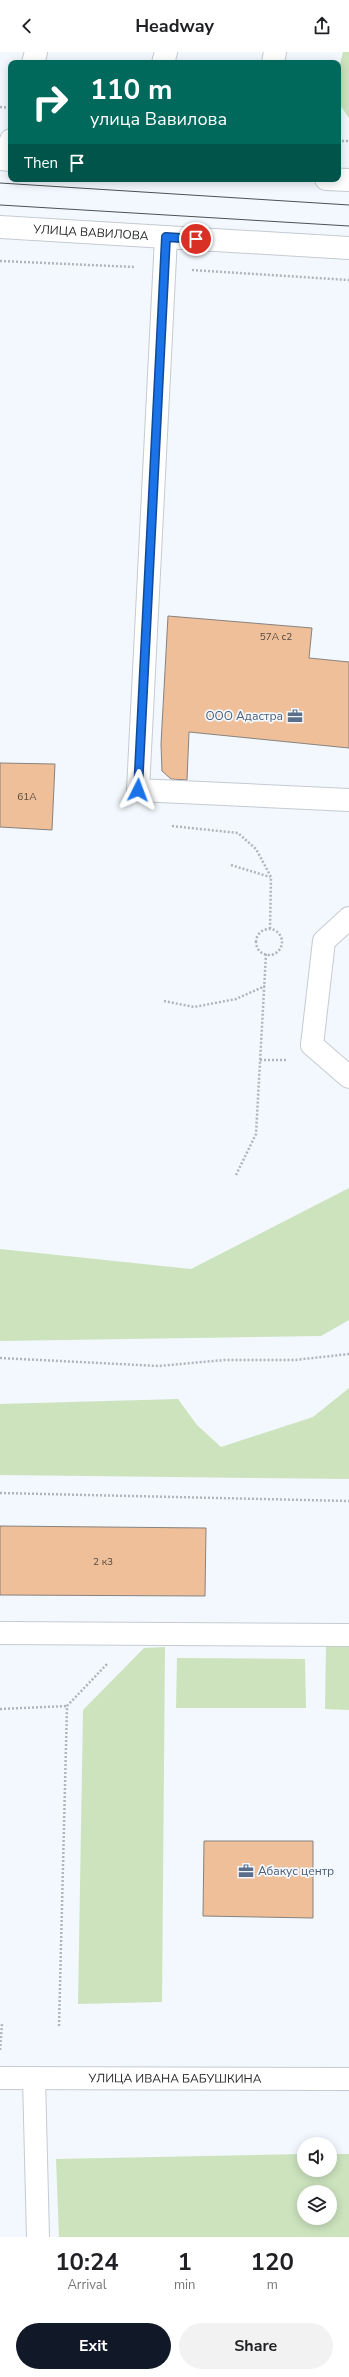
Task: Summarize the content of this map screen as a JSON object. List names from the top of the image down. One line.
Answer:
{"streets":{"main road":["УЛИЦА ВАВИЛОВА","УЛИЦА ИВАНА БАБУШКИНА"]},"places":{"office":["ООО Адастра","Абакус центр"]},"house_numbers":["57А с2","61А","2 к3"],"page":{"header":"Headway","turn":["110 m","улица Вавилова"],"then":"Then","eta":["10:24","Arrival","1","min","120","m"],"buttons":["Exit","Share"]}}
